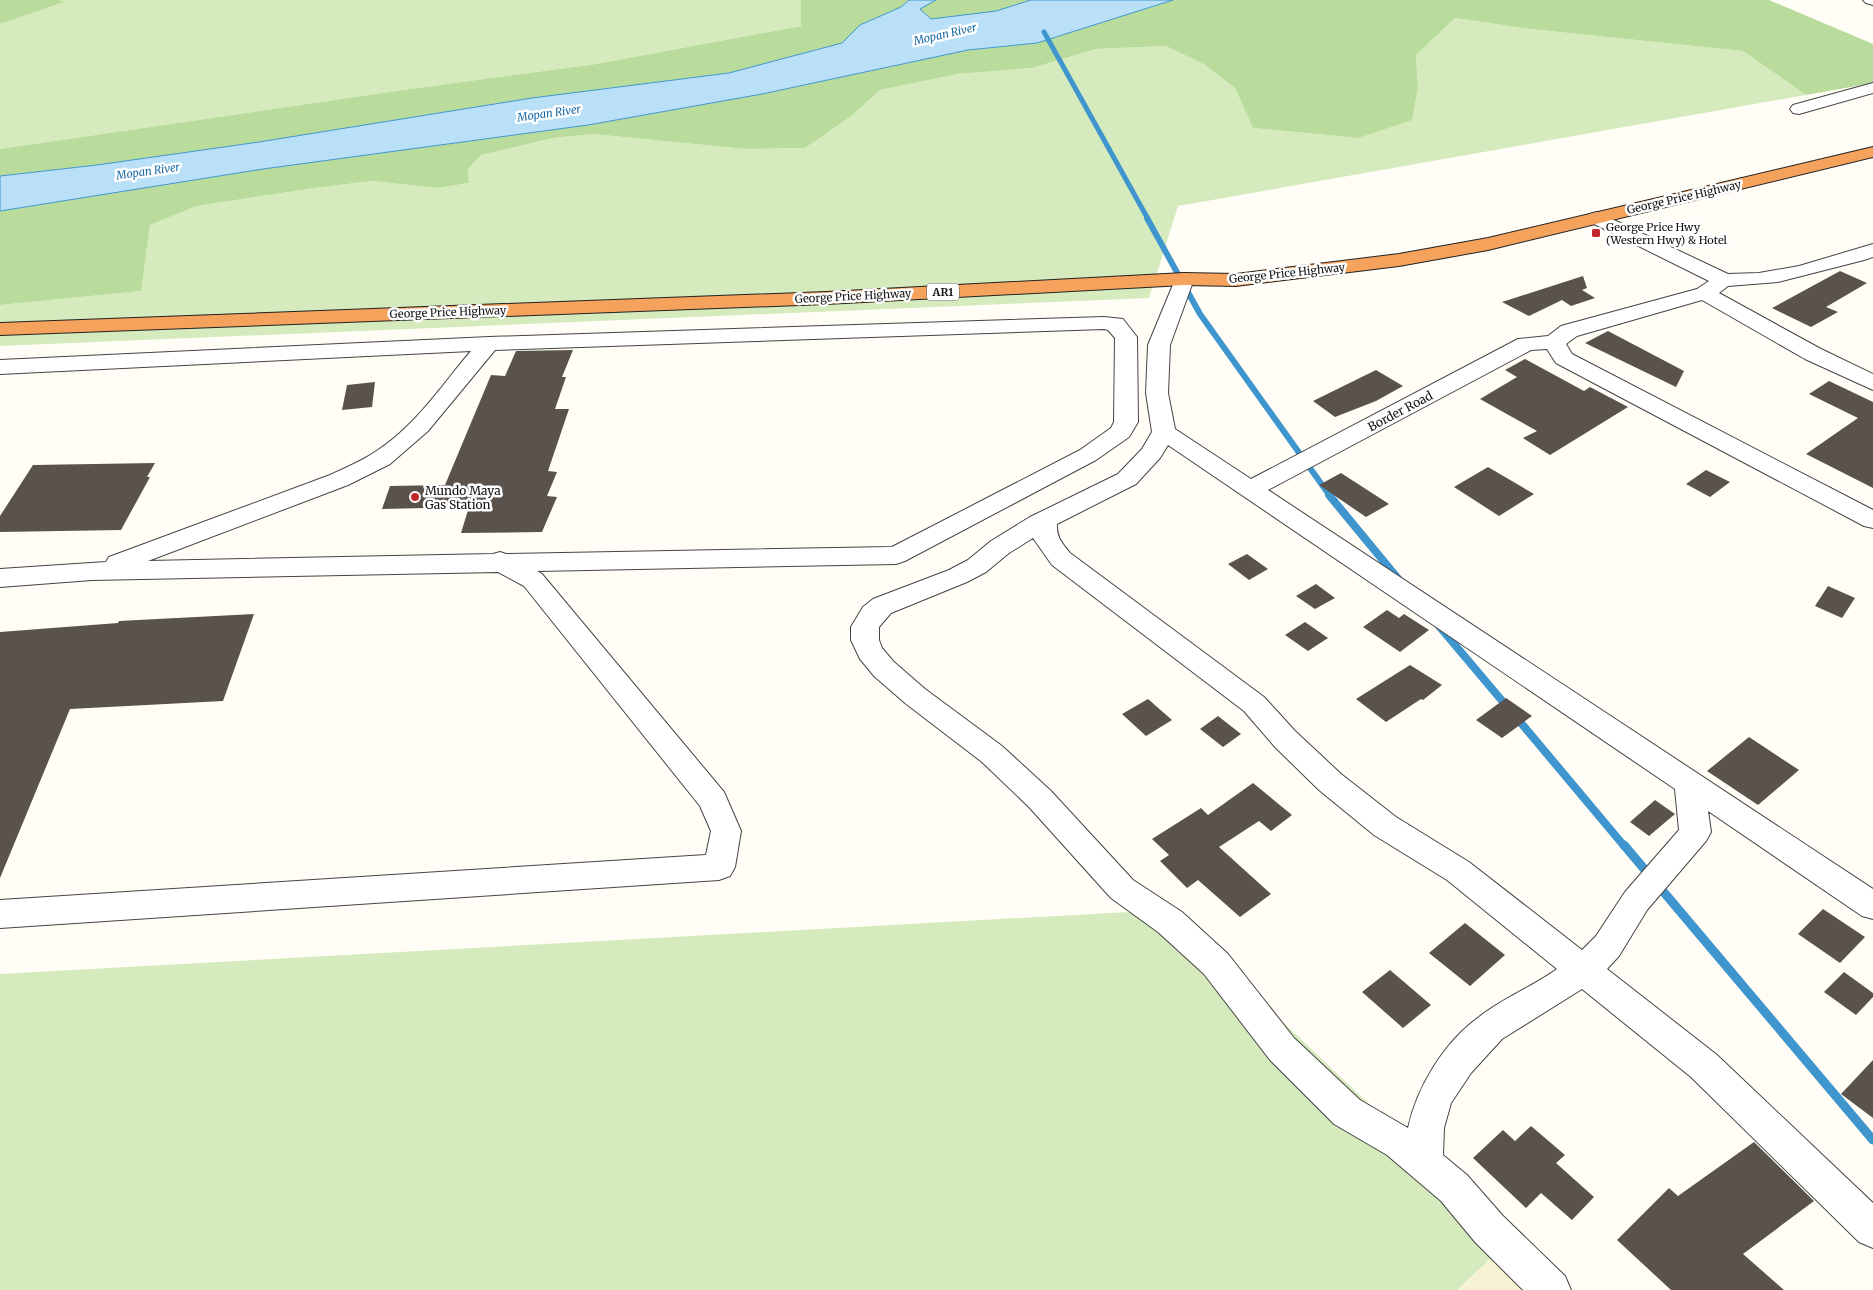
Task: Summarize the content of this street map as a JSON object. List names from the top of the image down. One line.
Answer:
{"streets":{"highway":["George Price Highway","AR1"],"street":["Border Road"]},"water":["Mopan River"],"places":{"transit":["George Price Hwy (Western Hwy) & Hotel"],"other":["Mundo Maya Gas Station"]}}
